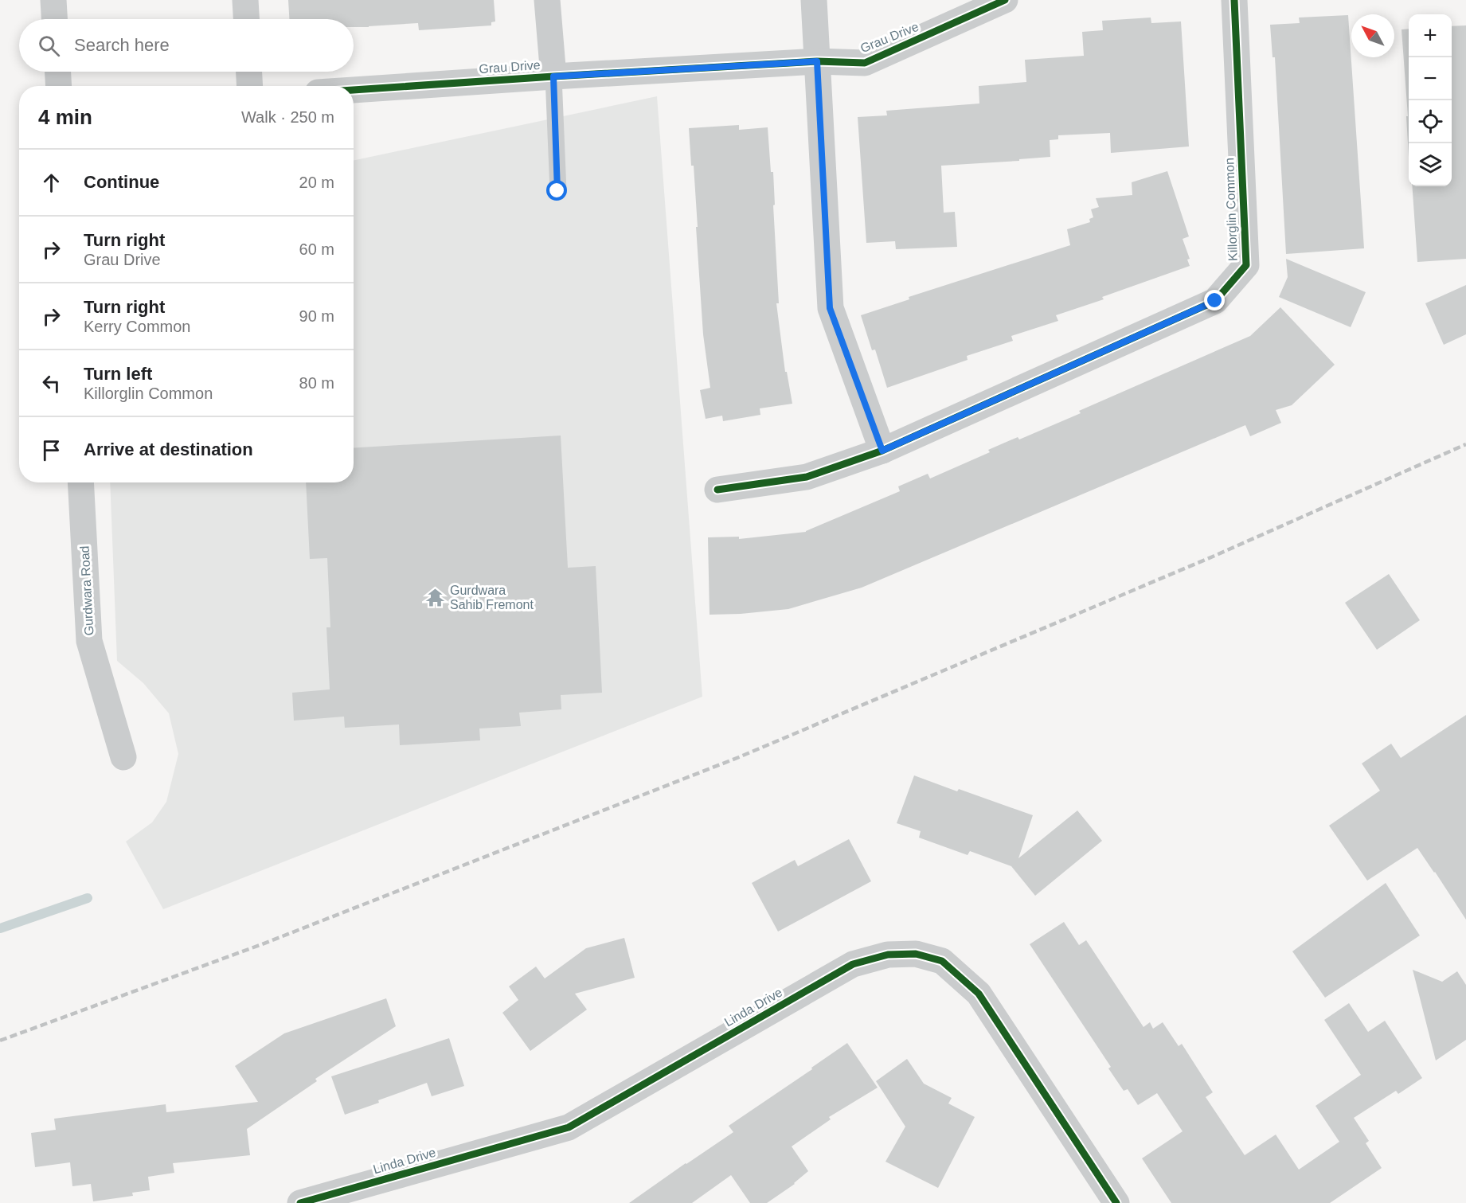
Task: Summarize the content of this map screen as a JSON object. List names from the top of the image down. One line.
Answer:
{"streets":{"street":["Grau Drive","Killorglin Common","Gurdwara Road","Linda Drive"]},"places":{"temple":["Gurdwara Sahib Fremont"]},"north":"top left","page":{"map_buttons":["+","−"],"search":"Search here","heading":["4 min","Walk · 250 m"],"list":[["Continue","20 m"],["Turn right","Grau Drive","60 m"],["Turn right","Kerry Common","90 m"],["Turn left","Killorglin Common","80 m"],"Arrive at destination"]}}
